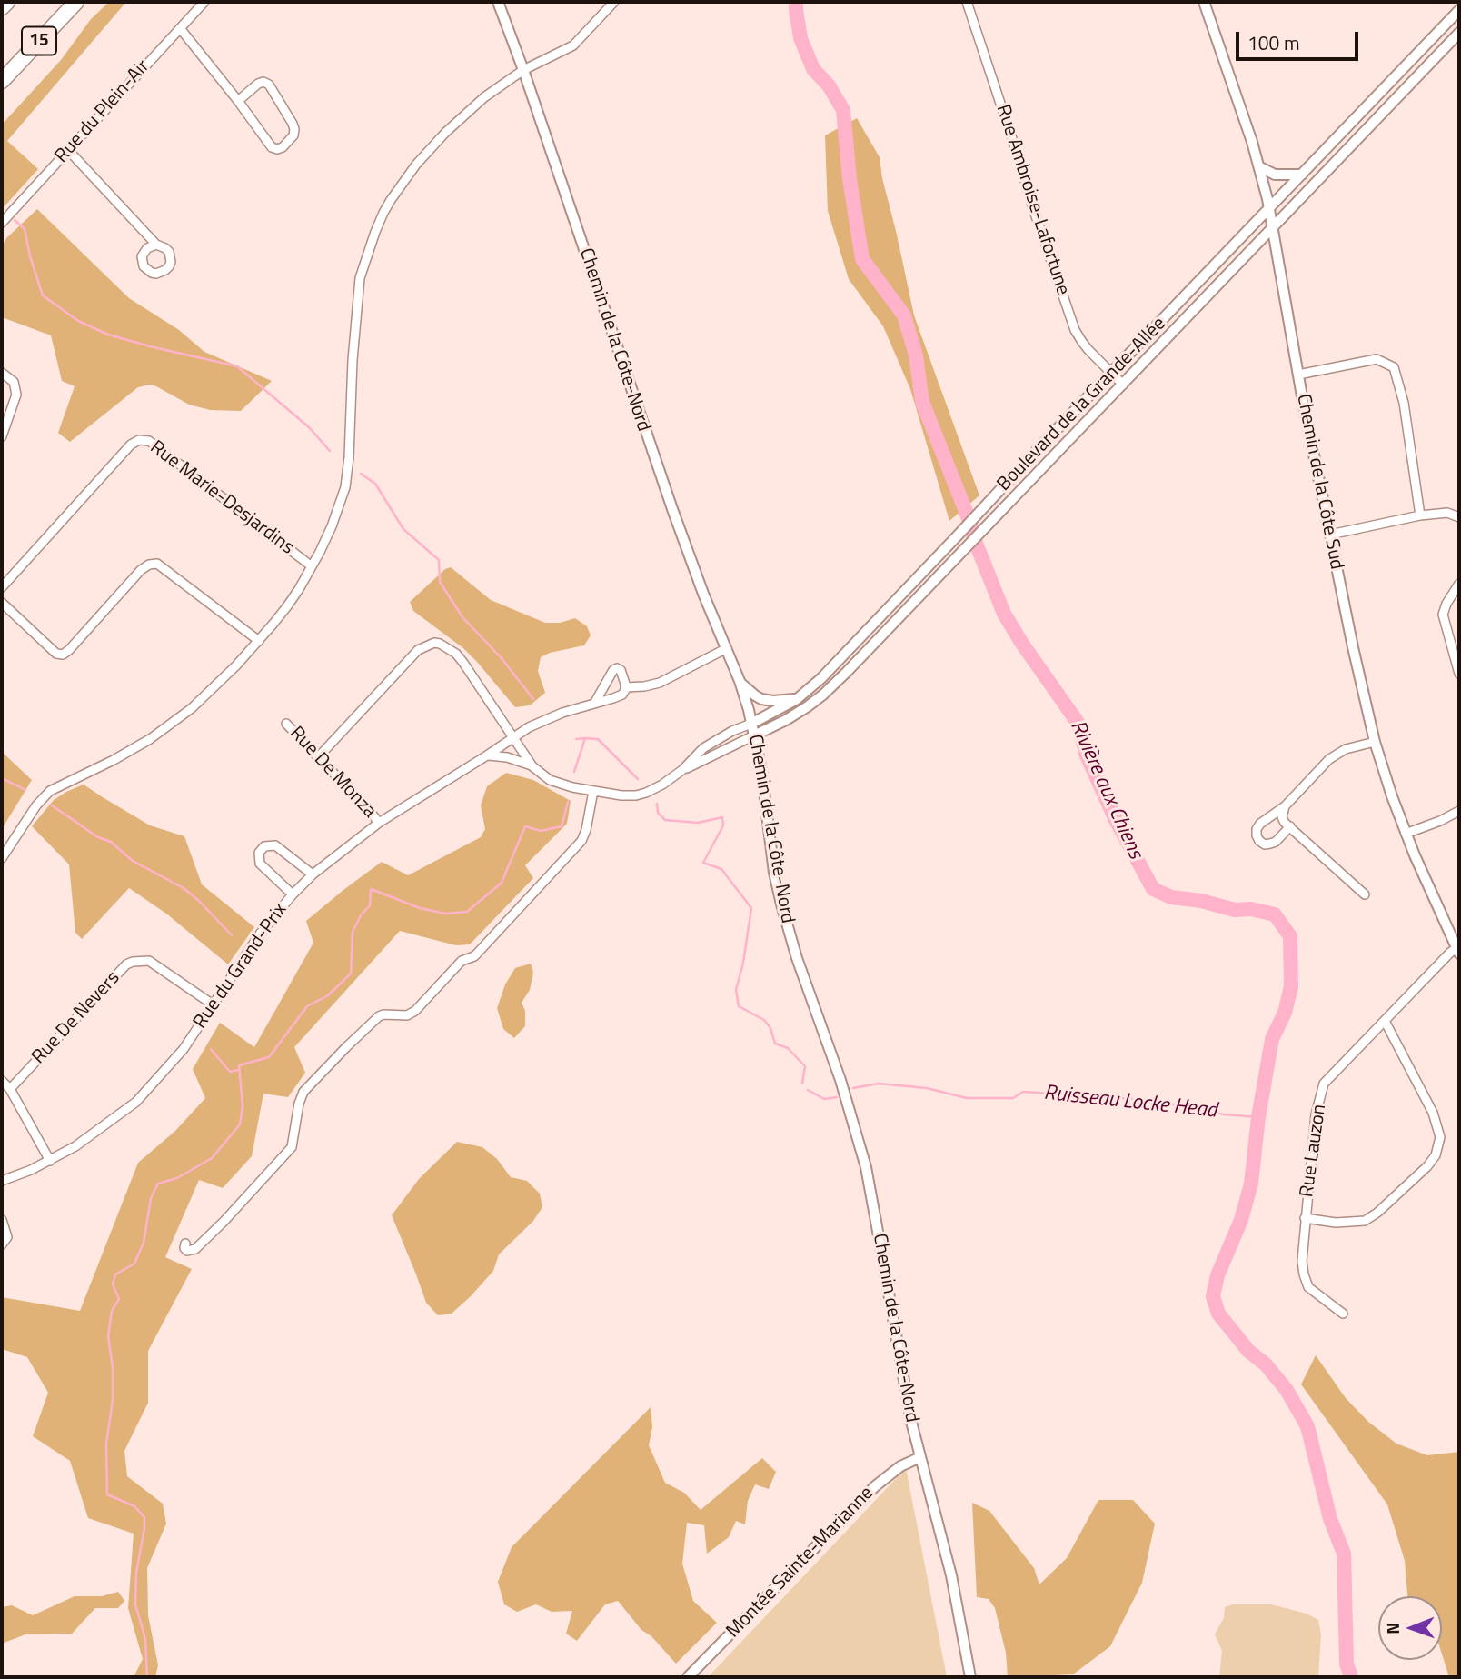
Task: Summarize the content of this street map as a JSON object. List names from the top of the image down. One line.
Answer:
{"streets":{"highway":["15"],"street":["Rue du Plein-Air","Rue Ambroise-Lafortune","Chemin de la Côte-Nord","Boulevard de la Grande-Allée","Chemin de la Côte Sud","Rue Marie-Desjardins","Rue De Monza","Rue du Grand-Prix","Rue De Nevers","Rue Lauzon","Montée Sainte-Marianne"]},"crossings":[["Rue Ambroise-Lafortune","Boulevard de la Grande-Allée"],["Chemin de la Côte-Nord","Boulevard de la Grande-Allée"],["Chemin de la Côte-Nord","Montée Sainte-Marianne"],["Boulevard de la Grande-Allée","Chemin de la Côte Sud"],["Boulevard de la Grande-Allée","Rue De Monza"],["Boulevard de la Grande-Allée","Rue du Grand-Prix"],["Chemin de la Côte Sud","Rue Lauzon"],["Rue De Monza","Rue du Grand-Prix"],["Rue du Grand-Prix","Rue De Nevers"]],"water":["Rivière aux Chiens","Ruisseau Locke Head"],"scale_bar":"100 m","north":"left"}
